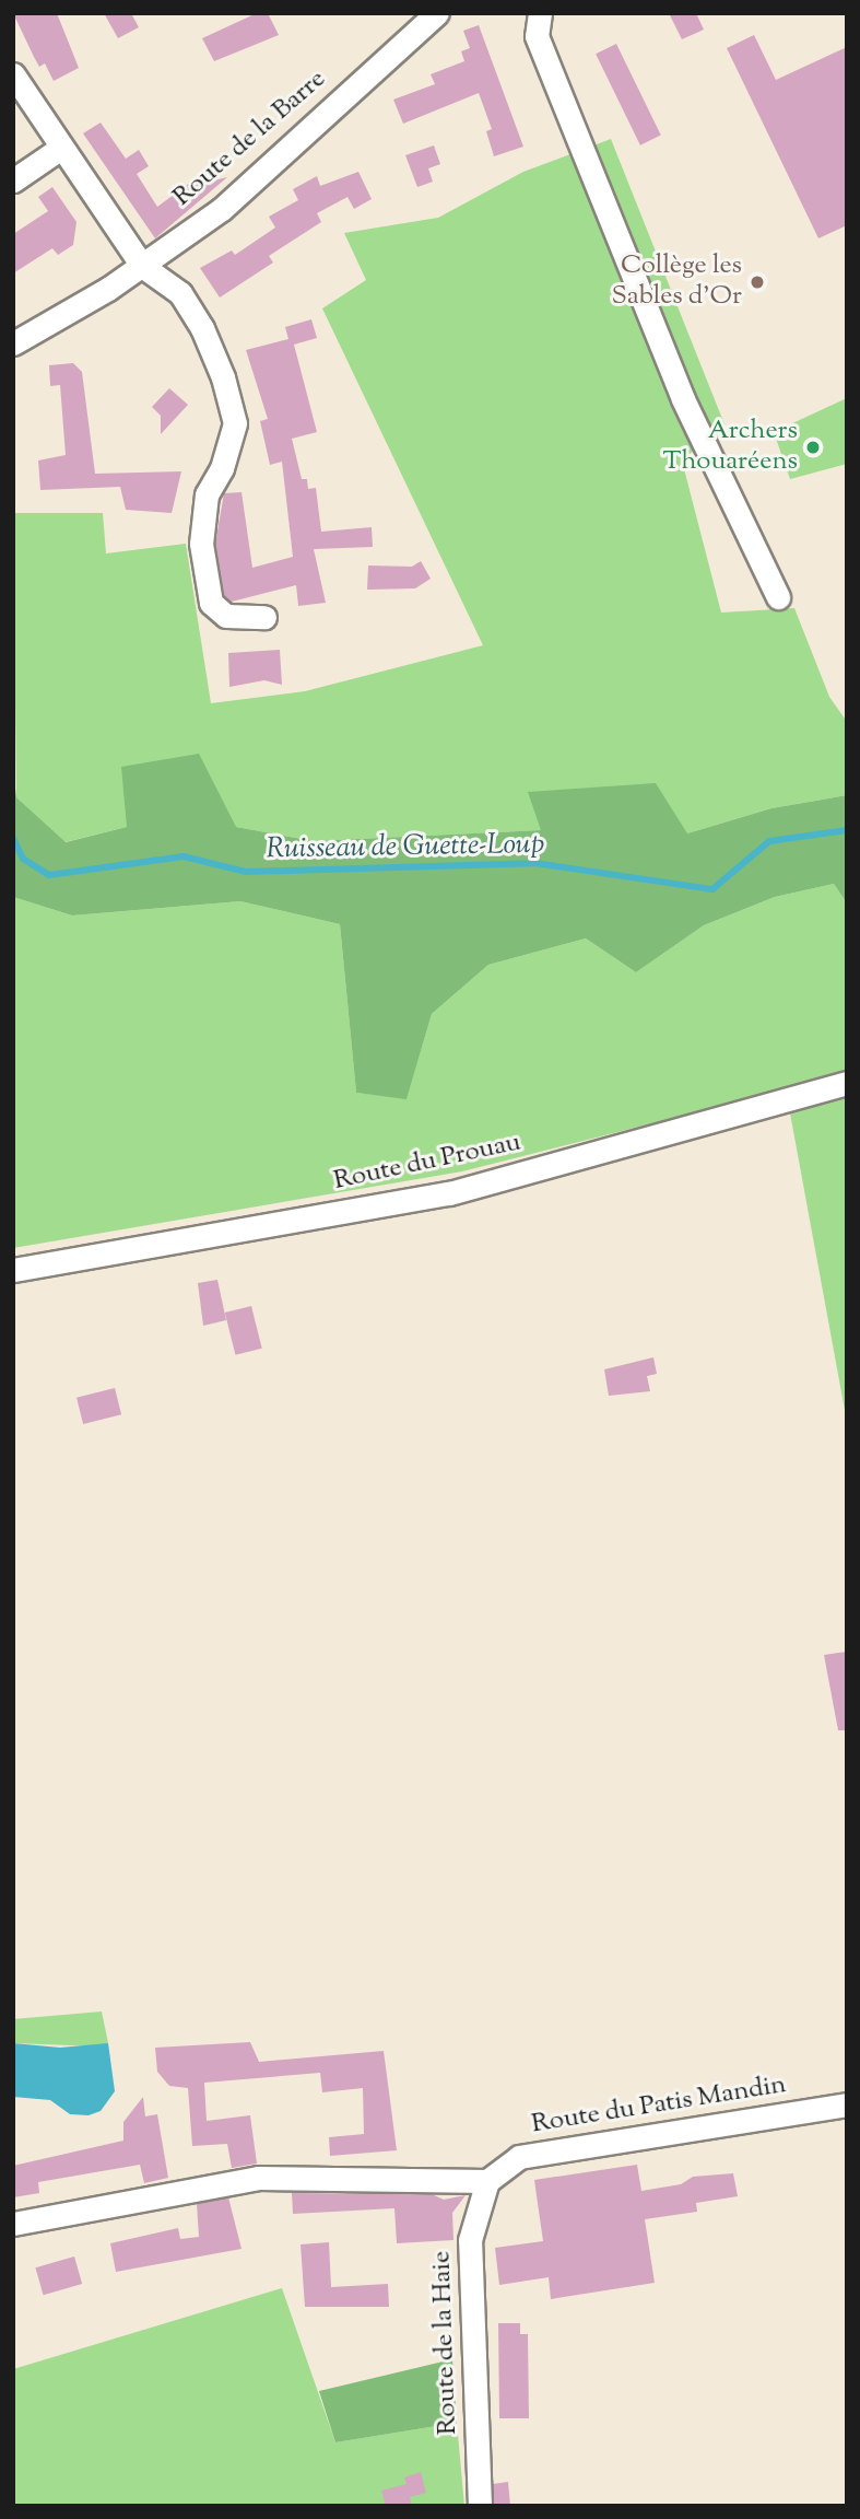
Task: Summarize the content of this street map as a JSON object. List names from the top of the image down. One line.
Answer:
{"streets":{"street":["Route de la Barre","Route du Prouau","Route du Patis Mandin","Route de la Haie"]},"crossings":[["Route du Patis Mandin","Route de la Haie"]],"water":["Ruisseau de Guette-Loup"],"places":["Collège les Sables d'Or","Archers Thouaréens"]}
